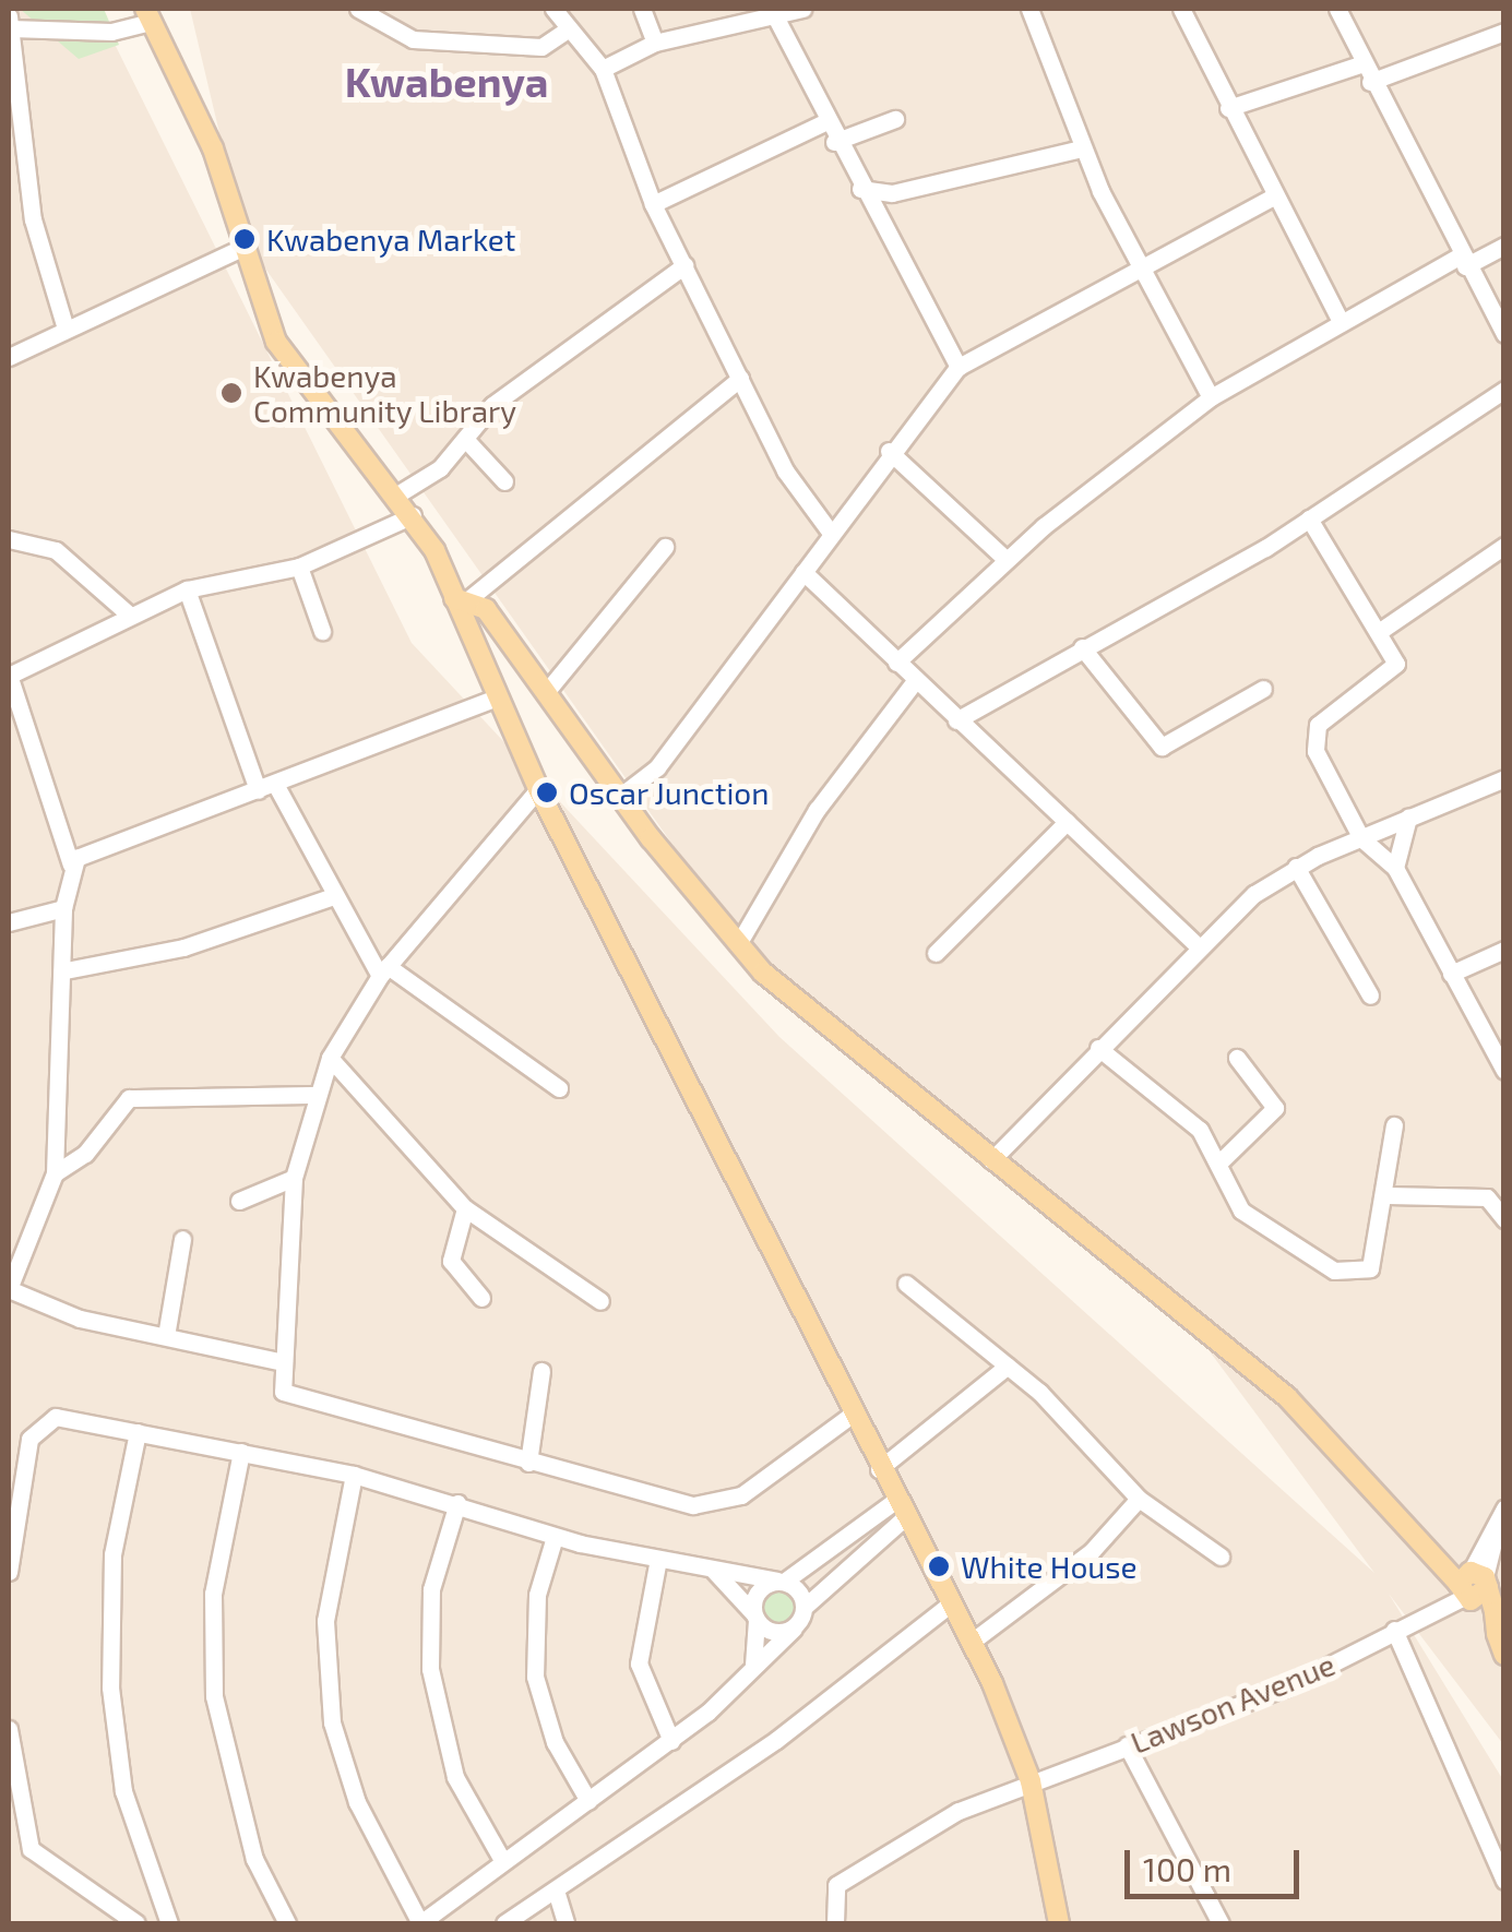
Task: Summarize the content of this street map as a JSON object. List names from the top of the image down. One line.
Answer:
{"streets":{"street":["Lawson Avenue"]},"districts":["Kwabenya"],"places":["Kwabenya Market","Kwabenya Community Library","Oscar Junction","White House"],"scale_bar":"100 m"}
